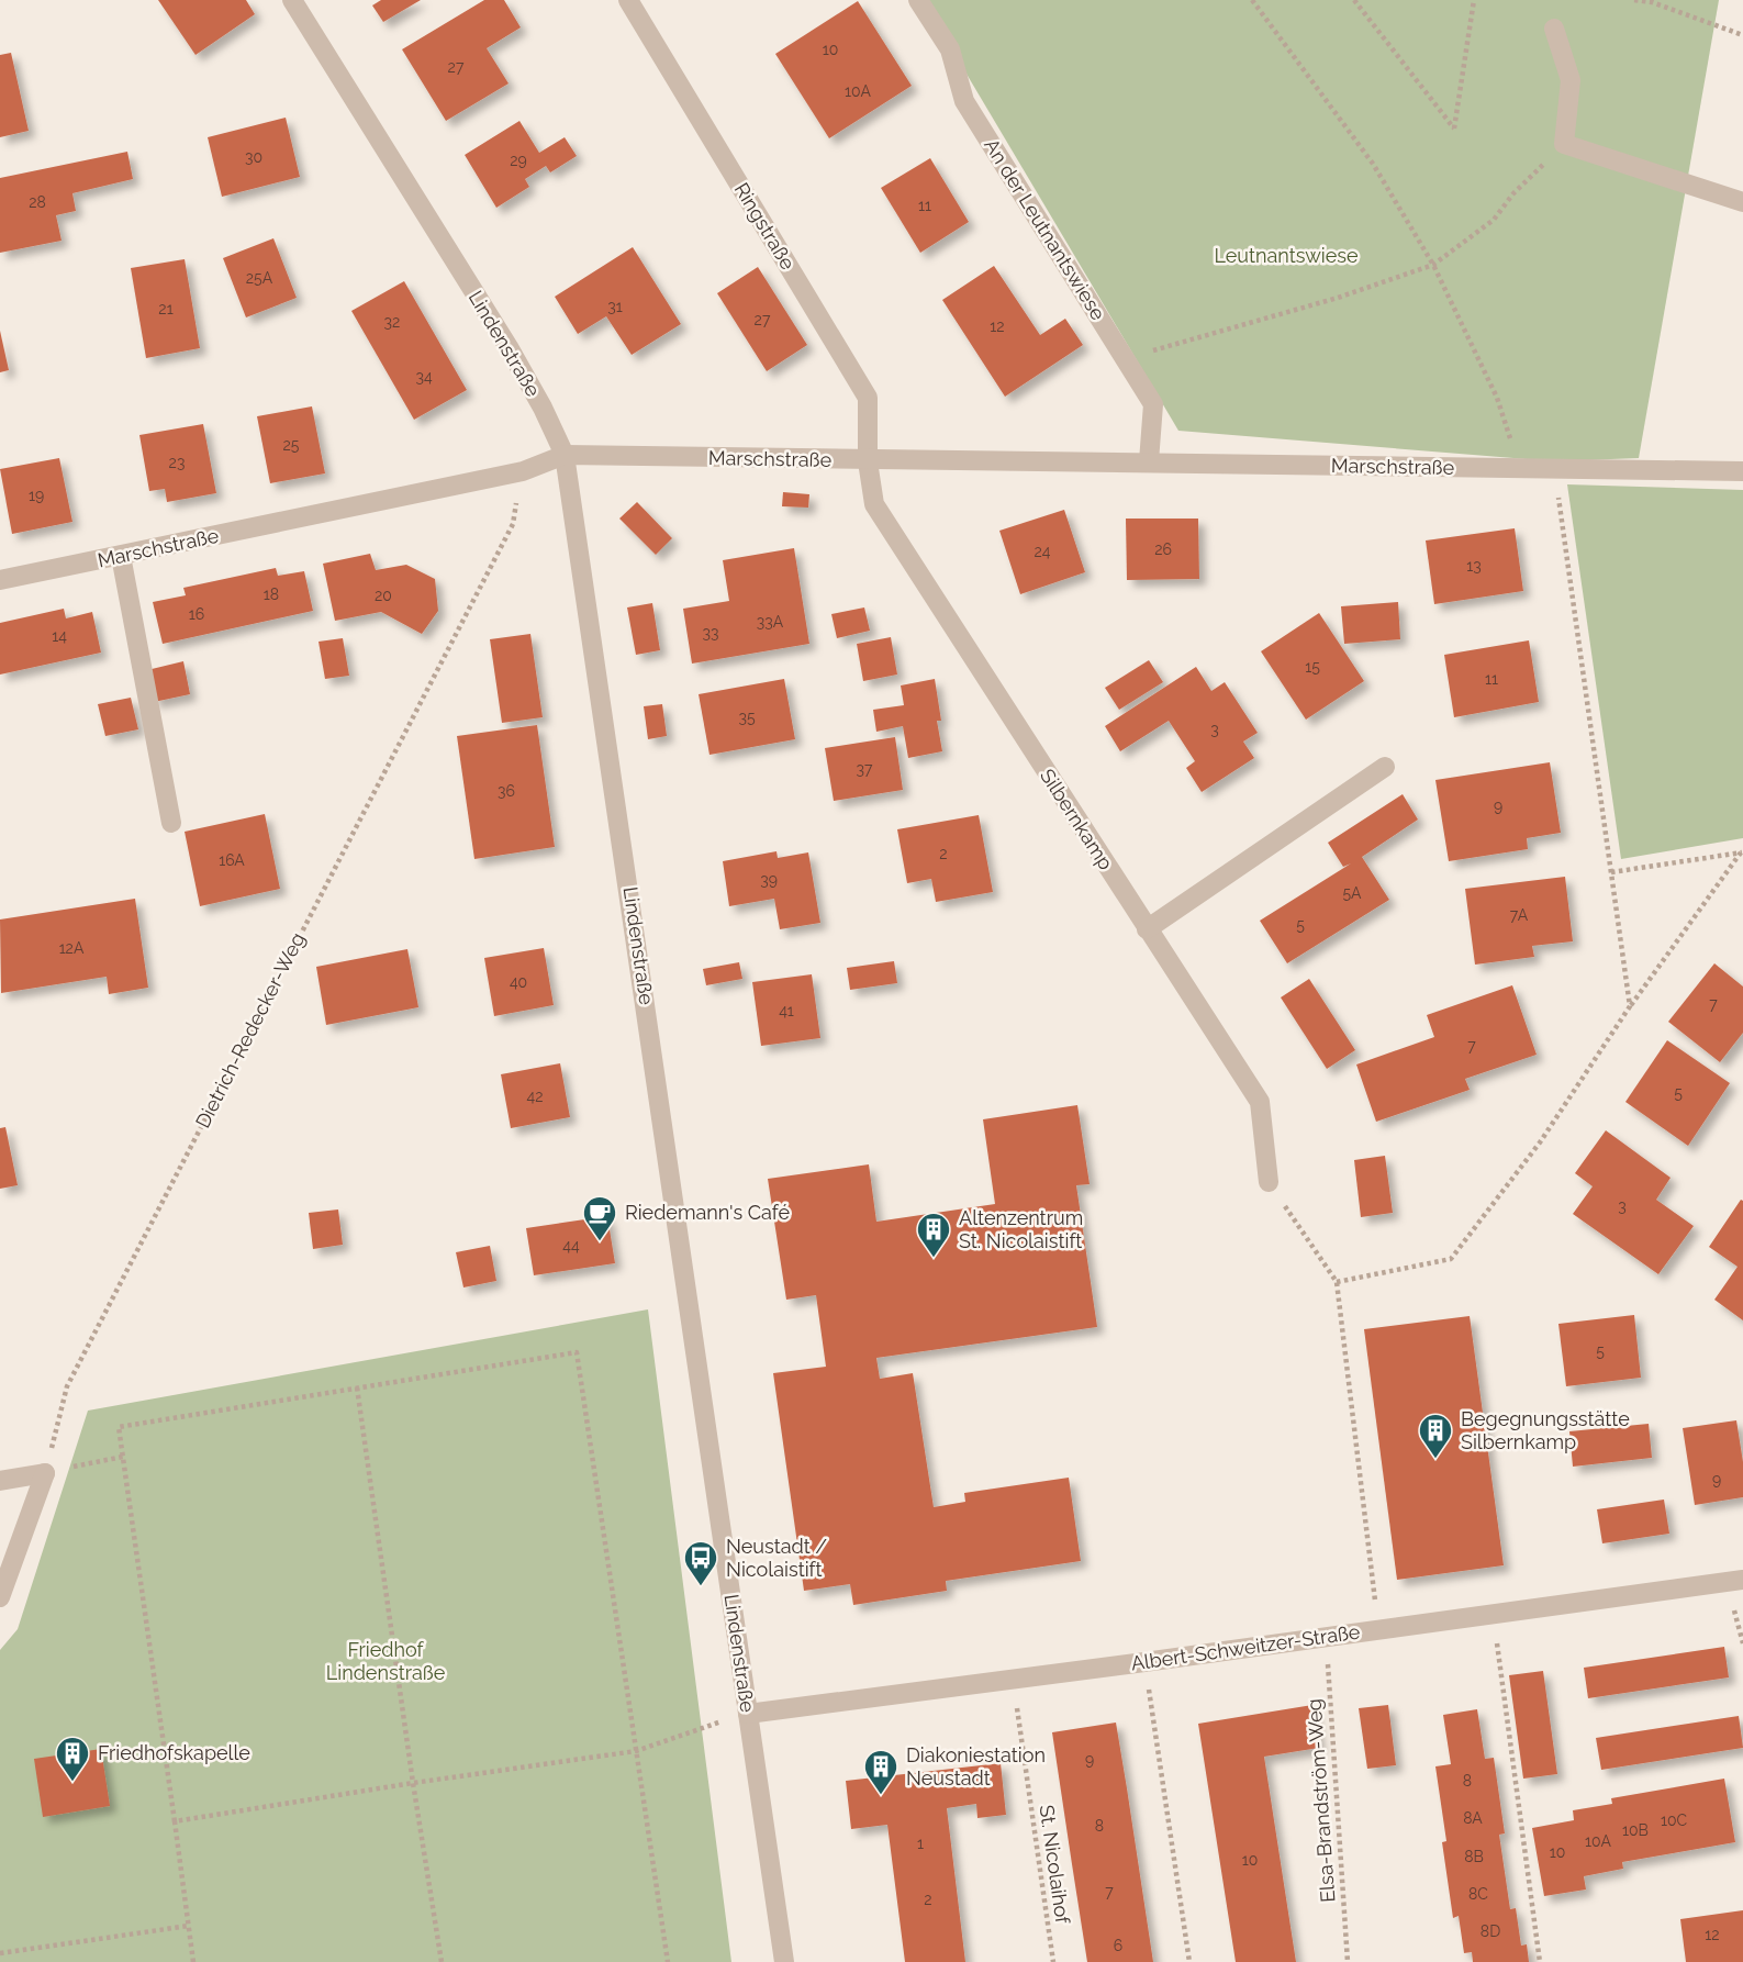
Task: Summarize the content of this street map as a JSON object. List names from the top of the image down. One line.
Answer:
{"streets":{"street":["Ringstraße","An der Leutnantswiese","Lindenstraße","Marschstraße","Silbernkamp","Albert-Schweitzer-Straße"],"path":["Dietrich-Redecker-Weg","Elsa-Brandström-Weg","St. Nicolaihof"]},"crossings":[["Ringstraße","Marschstraße"],["Ringstraße","Silbernkamp"],["An der Leutnantswiese","Marschstraße"],["Lindenstraße","Marschstraße"],["Lindenstraße","Albert-Schweitzer-Straße"],["Marschstraße","Silbernkamp"],["Marschstraße","Dietrich-Redecker-Weg"],["Albert-Schweitzer-Straße","Elsa-Brandström-Weg"],["Albert-Schweitzer-Straße","St. Nicolaihof"]],"parks":["Leutnantswiese","Friedhof Lindenstraße"],"places":{"cafe":["Riedemann's Café"],"building":["Altenzentrum St. Nicolaistift","Begegnungsstätte Silbernkamp","Friedhofskapelle","Diakoniestation Neustadt"],"bus stop":["Neustadt / Nicolaistift"]},"house_numbers":["10","27","10A","30","29","28","11","25A","31","21","27","32","12","34","25","23","19","26","24","13","18","20","16","33A","33","14","15","11","35","3","37","36","9","2","16A","39","5A","7A","5","12A","40","7","41","7","5","42","3","44","5","9","9","8","8A","10C","8","10B","10A","1","10","8B","10","7","8C","2","8D","12","6"]}
